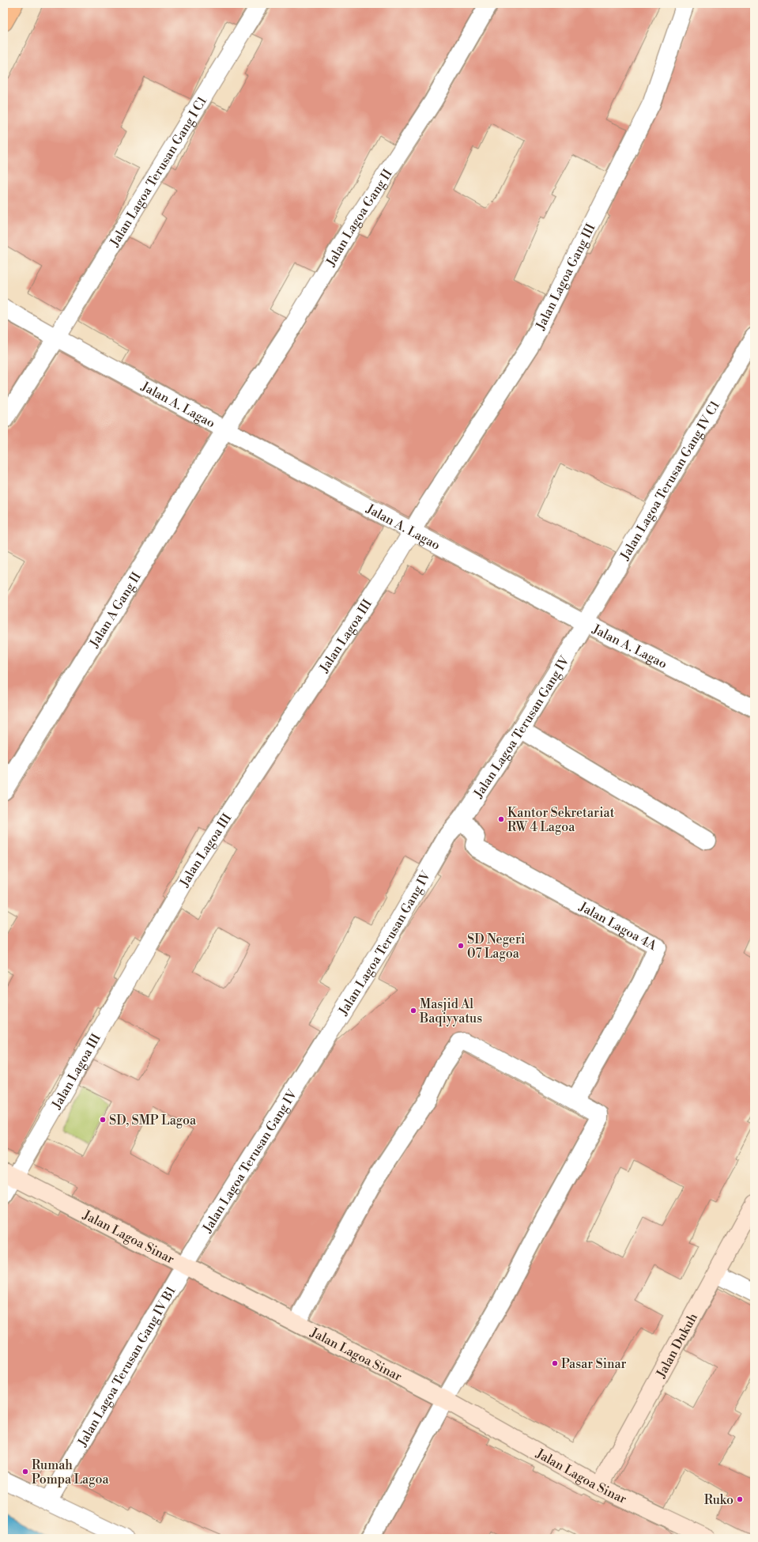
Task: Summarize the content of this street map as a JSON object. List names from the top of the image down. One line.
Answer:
{"streets":{"street":["Jalan Lagoa Terusan Gang I C1","Jalan Lagoa Gang II","Jalan Lagoa Gang III","Jalan A. Lagao","Jalan Lagoa Terusan Gang IV C1","Jalan A Gang II","Jalan Lagoa III","Jalan Lagoa Terusan Gang IV","Jalan Lagoa 4A","Jalan Lagoa Sinar","Jalan Dukuh","Jalan Lagoa Terusan Gang IV B1"]},"crossings":[["Jalan Lagoa Terusan Gang I C1","Jalan A. Lagao"],["Jalan Lagoa Gang II","Jalan A. Lagao"],["Jalan Lagoa Gang II","Jalan A Gang II"],["Jalan Lagoa Gang III","Jalan A. Lagao"],["Jalan Lagoa Gang III","Jalan Lagoa III"],["Jalan A. Lagao","Jalan Lagoa Terusan Gang IV C1"],["Jalan A. Lagao","Jalan A Gang II"],["Jalan A. Lagao","Jalan Lagoa III"],["Jalan A. Lagao","Jalan Lagoa Terusan Gang IV"],["Jalan Lagoa Terusan Gang IV C1","Jalan Lagoa Terusan Gang IV"],["Jalan Lagoa III","Jalan Lagoa Sinar"],["Jalan Lagoa Terusan Gang IV","Jalan Lagoa 4A"],["Jalan Lagoa Terusan Gang IV","Jalan Lagoa Sinar"],["Jalan Lagoa Terusan Gang IV","Jalan Lagoa Terusan Gang IV B1"],["Jalan Lagoa Sinar","Jalan Dukuh"],["Jalan Lagoa Sinar","Jalan Lagoa Terusan Gang IV B1"]],"places":["Kantor Sekretariat RW 4 Lagoa","SD Negeri 07 Lagoa","Masjid Al Baqiyyatus","SD, SMP Lagoa","Pasar Sinar","Rumah Pompa Lagoa","Ruko"]}
